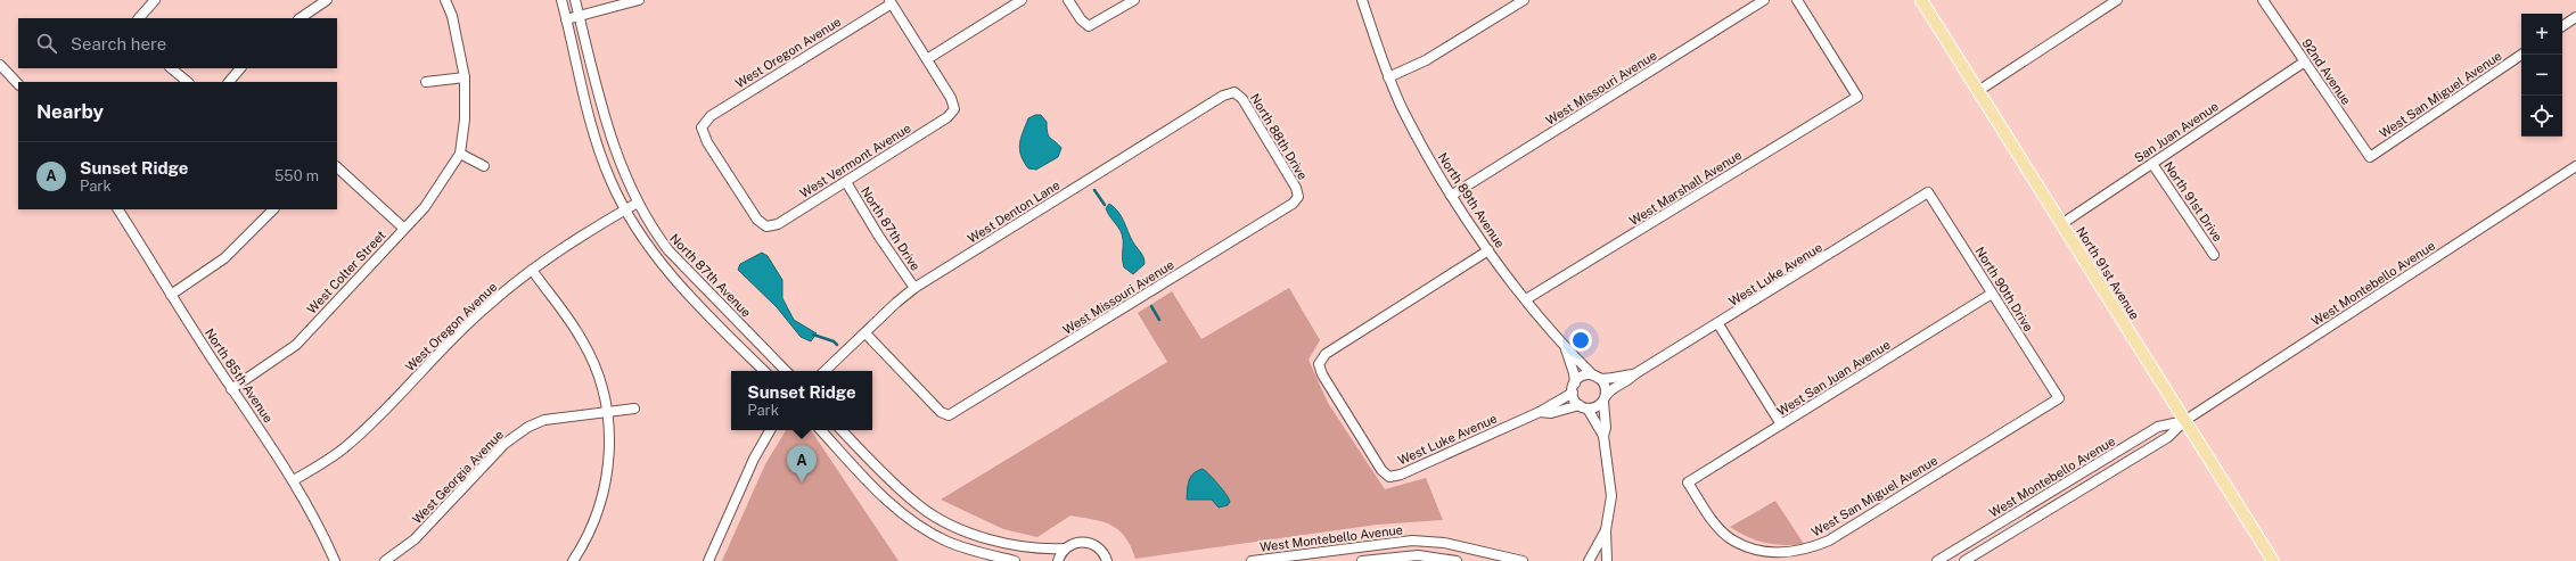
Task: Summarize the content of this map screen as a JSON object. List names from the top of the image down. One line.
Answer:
{"streets":{"main road":["North 91st Avenue"],"street":["West Oregon Avenue","92nd Avenue","West Missouri Avenue","West San Miguel Avenue","San Juan Avenue","North 88th Drive","West Vermont Avenue","West Marshall Avenue","North 89th Avenue","North 91st Drive","West Denton Lane","North 87th Drive","West Colter Street","West Luke Avenue","North 87th Avenue","West Montebello Avenue","North 90th Drive","North 85th Avenue","West San Juan Avenue","West Georgia Avenue"]},"crossings":[["West Oregon Avenue","West Vermont Avenue"],["West Oregon Avenue","North 87th Avenue"],["West Oregon Avenue","North 85th Avenue"],["92nd Avenue","West San Miguel Avenue"],["92nd Avenue","San Juan Avenue"],["West Missouri Avenue","North 88th Drive"],["West Missouri Avenue","North 89th Avenue"],["West Missouri Avenue","West Denton Lane"],["West San Miguel Avenue","North 90th Drive"],["West San Miguel Avenue","West San Juan Avenue"],["San Juan Avenue","North 91st Drive"],["San Juan Avenue","North 91st Avenue"],["North 88th Drive","West Denton Lane"],["West Vermont Avenue","North 87th Drive"],["West Marshall Avenue","North 89th Avenue"],["North 89th Avenue","West Luke Avenue"],["West Denton Lane","North 87th Drive"],["West Colter Street","North 85th Avenue"],["North 91st Avenue","West Montebello Avenue"],["West Luke Avenue","North 90th Drive"],["North 90th Drive","West San Juan Avenue"]],"page":{"map_buttons":["+","−"],"search":"Search here","heading":"Nearby","list":[{"mark":"A","name":"Sunset Ridge","note":"Park","value":"550 m"}],"popup":["Sunset Ridge","Park"],"pins":"A"}}
